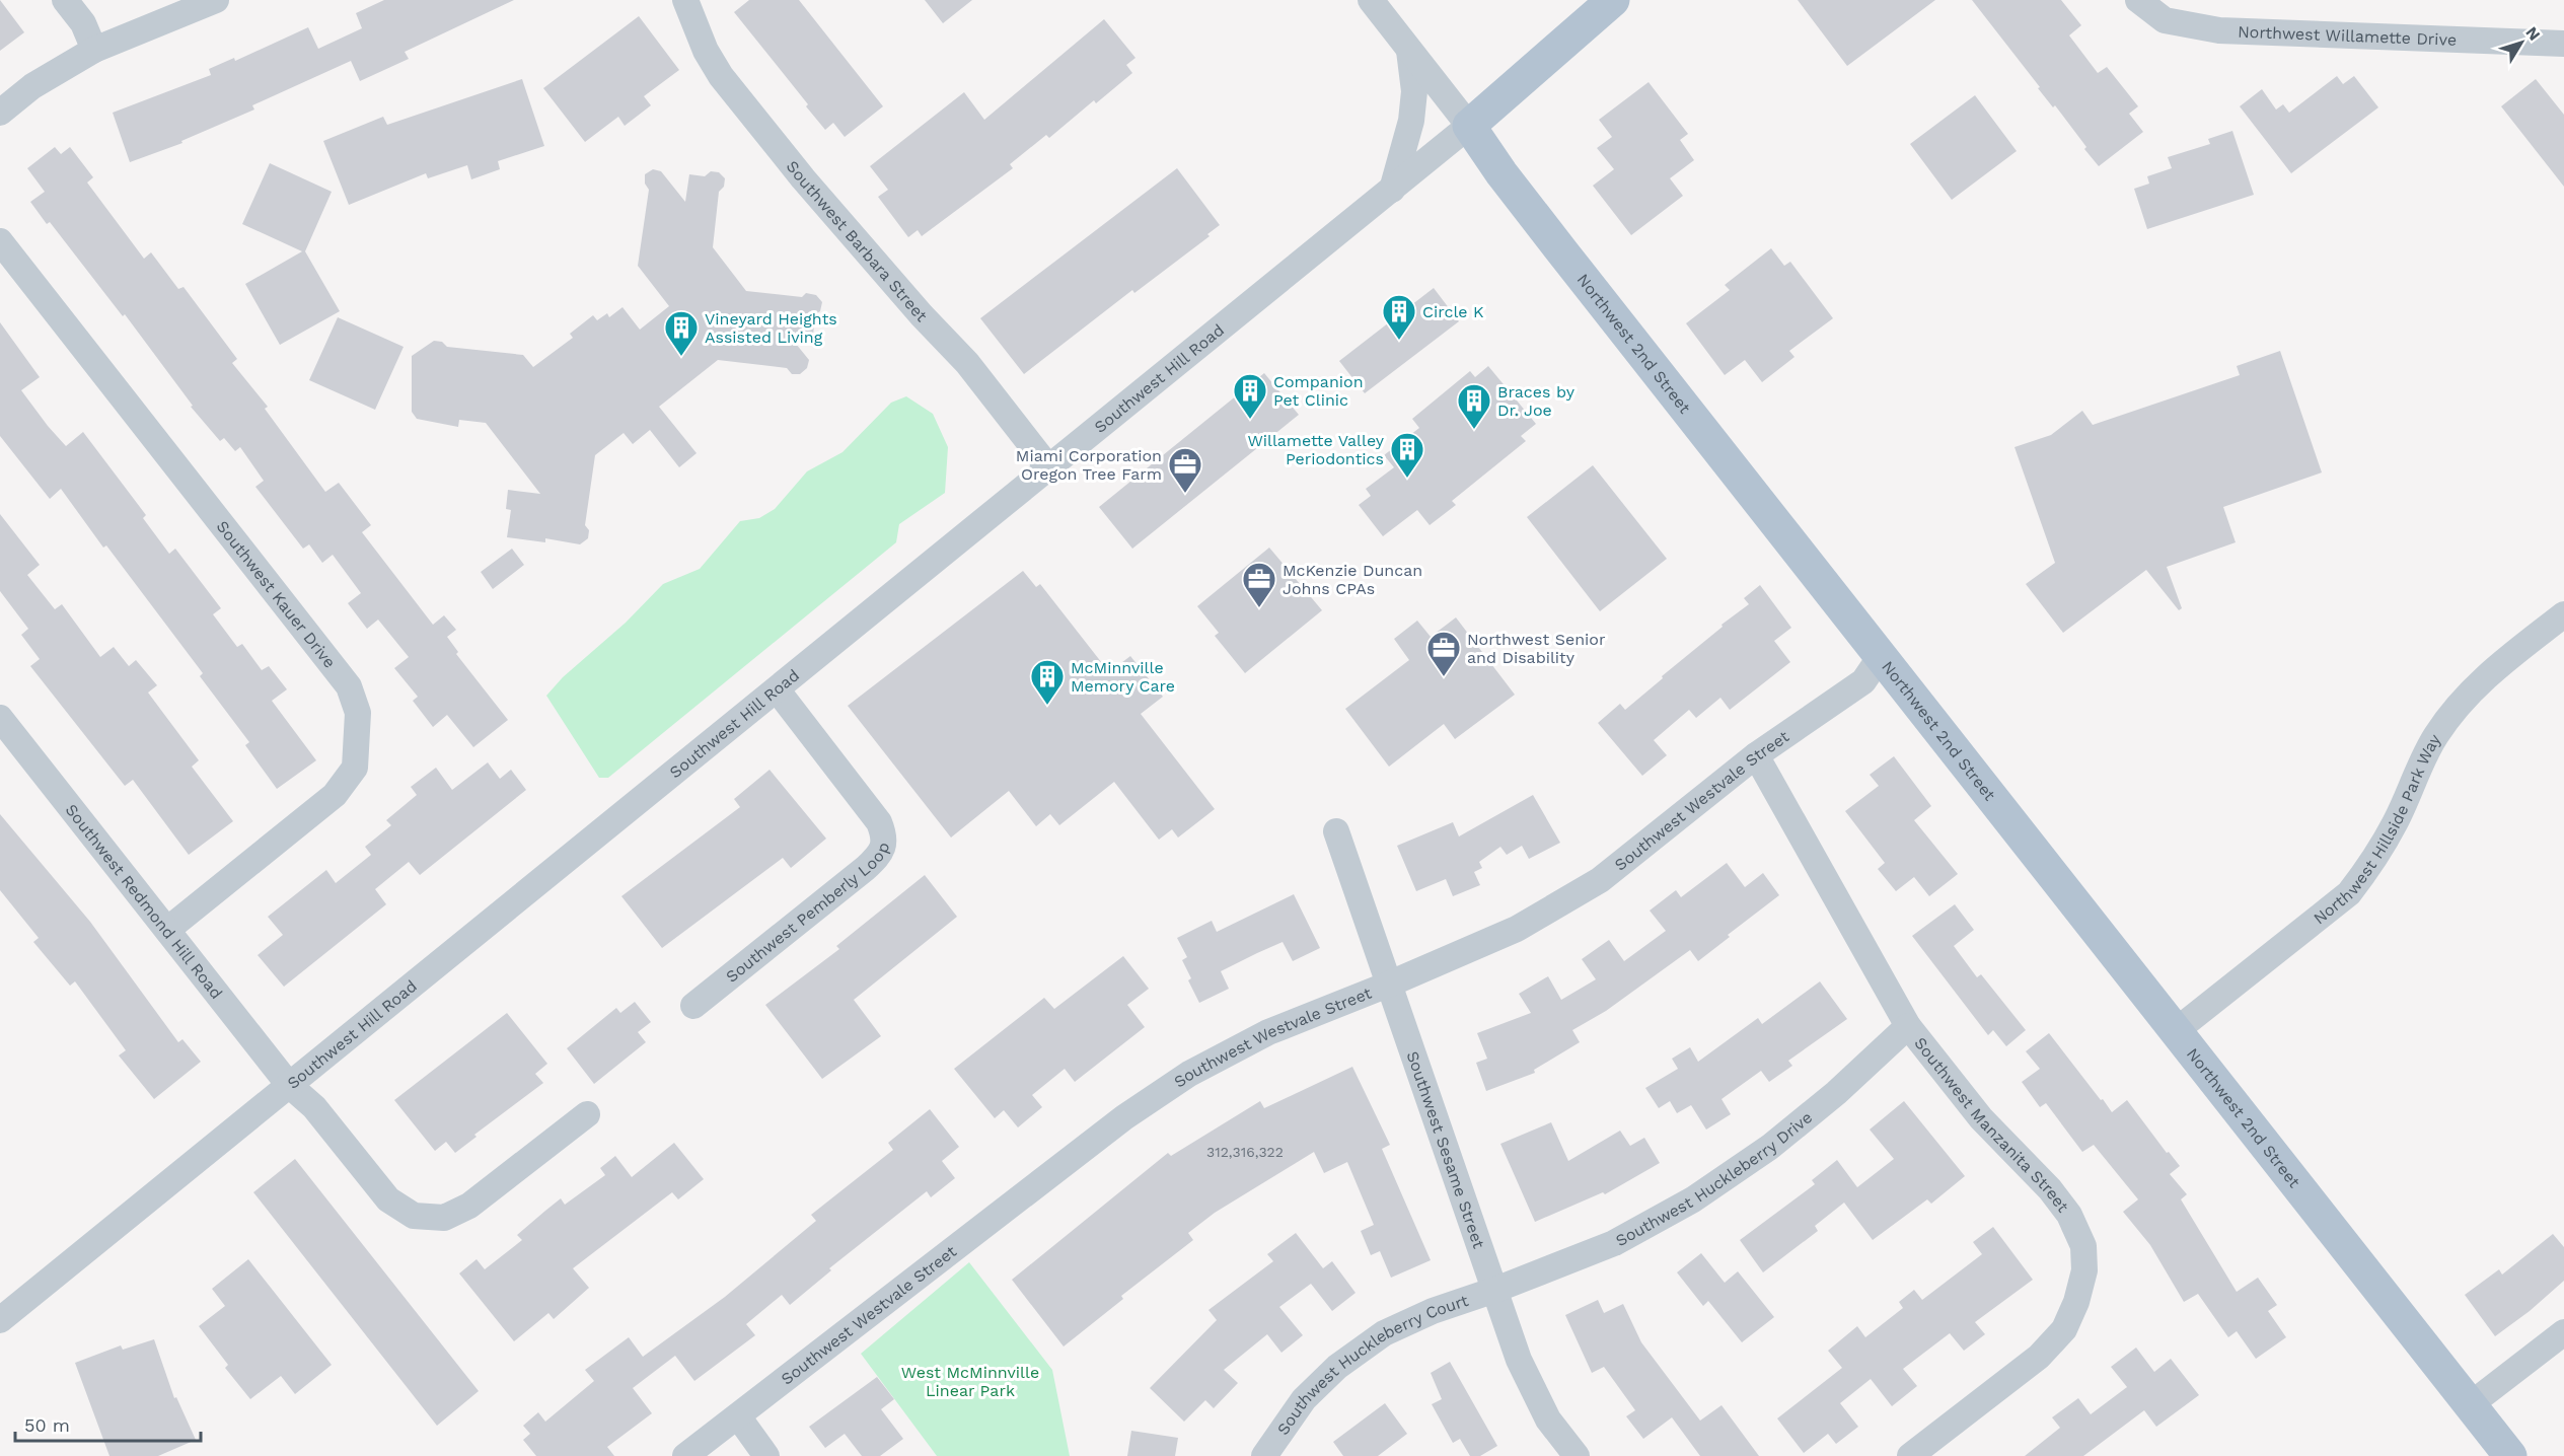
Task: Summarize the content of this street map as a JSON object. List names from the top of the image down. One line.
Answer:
{"streets":{"main road":["Northwest 2nd Street"],"street":["Northwest Willamette Drive","Southwest Barbara Street","Southwest Hill Road","Southwest Kauer Drive","Southwest Westvale Street","Northwest Hillside Park Way","Southwest Redmond Hill Road","Southwest Pemberly Loop","Southwest Manzanita Street","Southwest Sesame Street","Southwest Huckleberry Drive","Southwest Huckleberry Court"]},"crossings":[["Southwest Barbara Street","Southwest Hill Road"],["Northwest 2nd Street","Southwest Hill Road"],["Northwest 2nd Street","Southwest Westvale Street"],["Northwest 2nd Street","Northwest Hillside Park Way"],["Southwest Hill Road","Southwest Redmond Hill Road"],["Southwest Hill Road","Southwest Pemberly Loop"],["Southwest Kauer Drive","Southwest Redmond Hill Road"],["Southwest Westvale Street","Southwest Manzanita Street"],["Southwest Westvale Street","Southwest Sesame Street"],["Southwest Manzanita Street","Southwest Huckleberry Drive"],["Southwest Sesame Street","Southwest Huckleberry Drive"],["Southwest Sesame Street","Southwest Huckleberry Court"],["Southwest Huckleberry Drive","Southwest Huckleberry Court"]],"parks":["West McMinnville Linear Park"],"places":{"building":["Circle K","Vineyard Heights Assisted Living","Companion Pet Clinic","Braces by Dr. Joe","Willamette Valley Periodontics","McMinnville Memory Care"],"office":["Miami Corporation Oregon Tree Farm","McKenzie Duncan Johns CPAs","Northwest Senior and Disability"]},"house_numbers":["312,316,322"],"scale_bar":"50 m","north":"top right"}
